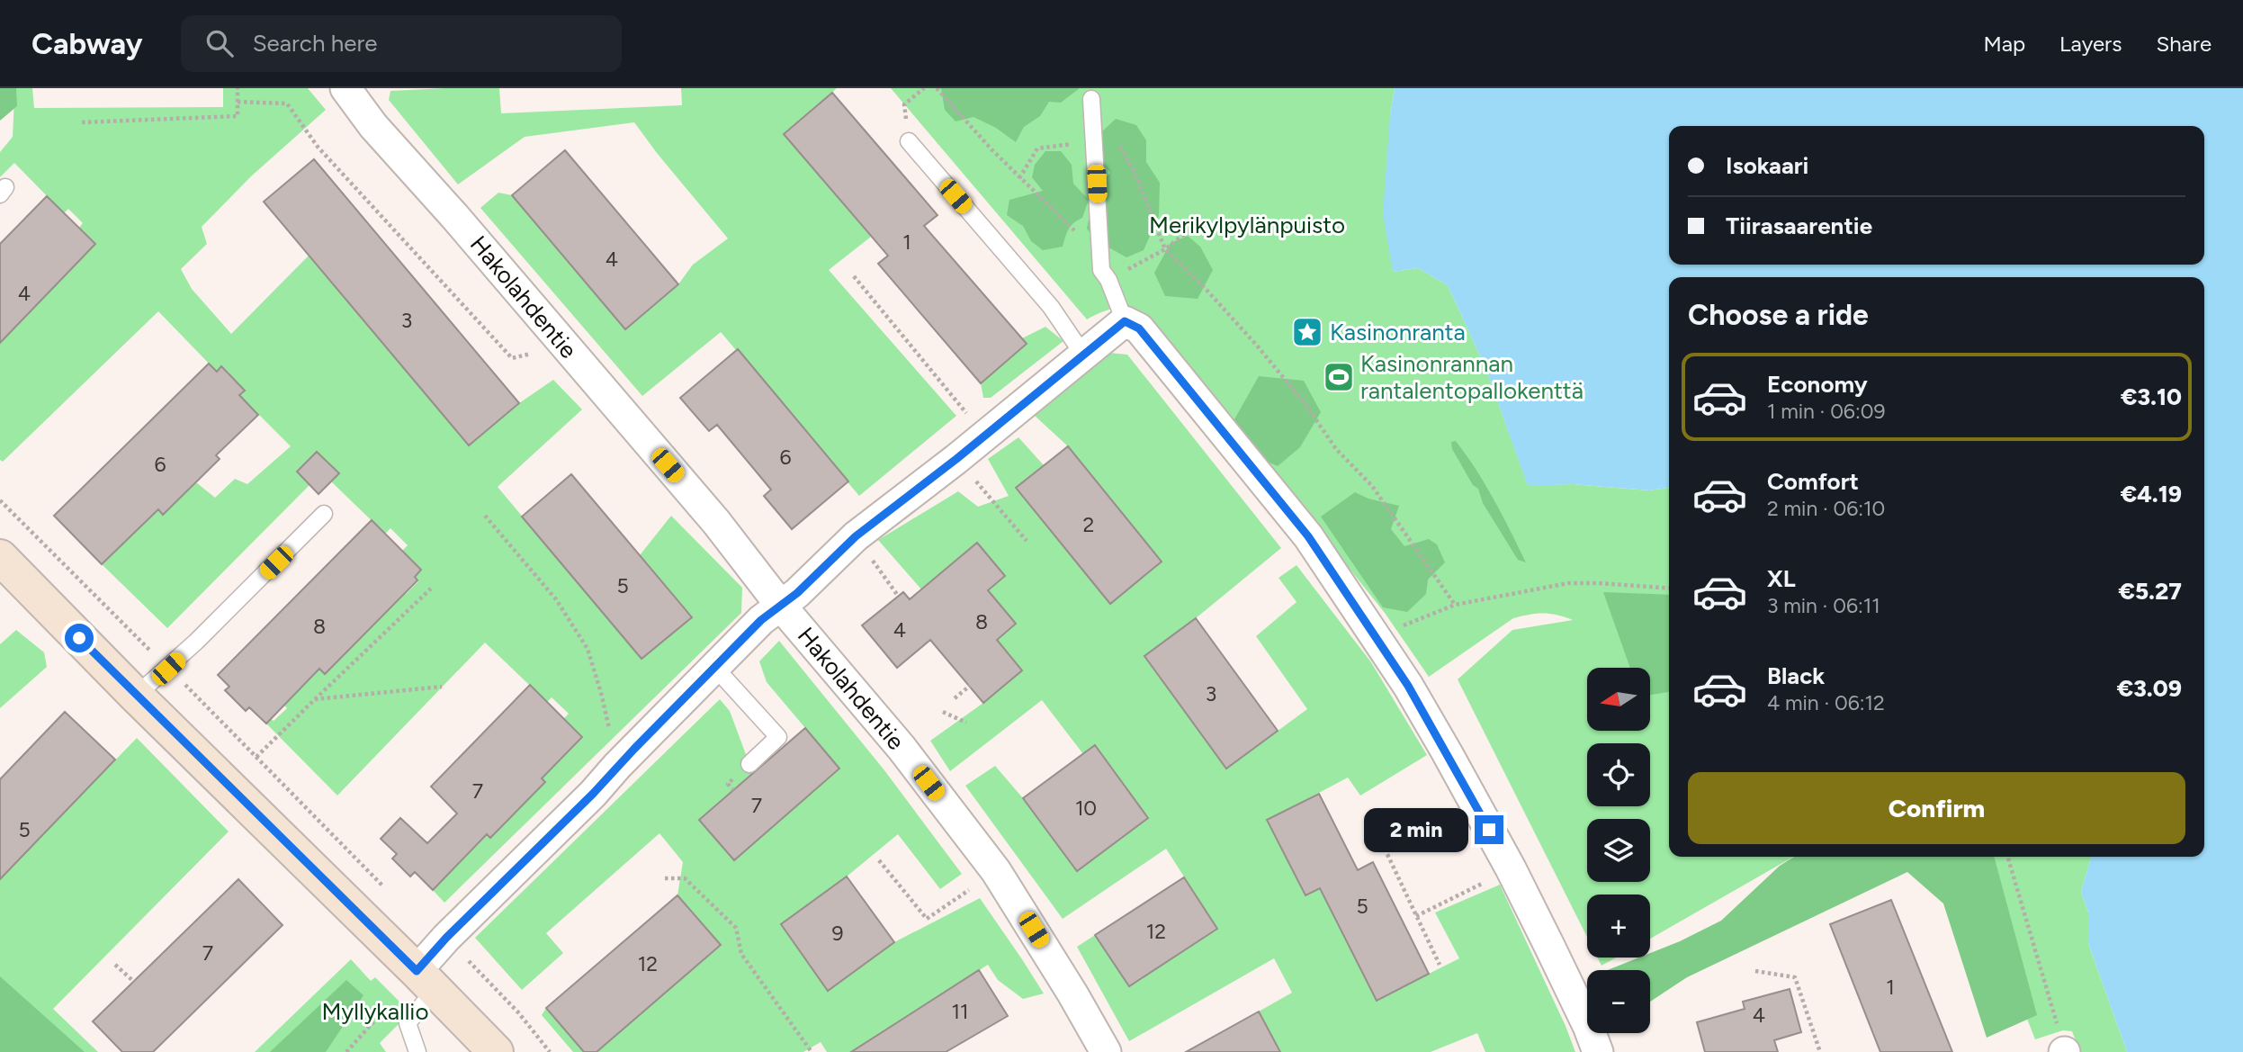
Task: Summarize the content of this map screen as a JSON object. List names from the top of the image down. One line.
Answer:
{"streets":{"street":["Hakolahdentie"]},"parks":["Merikylpylänpuisto","Myllykallio"],"places":{"place":["Kasinonranta"],"sports":["Kasinonrannan rantalentopallokenttä"]},"house_numbers":["1","4","4","3","6","6","2","5","8","8","4","3","7","7","10","5","5","12","9","7","12","1","11","4"],"north":"left","page":{"header":"Cabway","search":"Search here","nav":["Map","Layers","Share"],"banner":["Isokaari","Tiirasaarentie"],"heading":"Choose a ride","list":[{"name":"Economy","note":"1 min · 06:09","value":"€3.10"},{"name":"Comfort","note":"2 min · 06:10","value":"€4.19"},{"name":"XL","note":"3 min · 06:11","value":"€5.27"},{"name":"Black","note":"4 min · 06:12","value":"€3.09"}],"map_buttons":["+","−"],"buttons":"Confirm","bubble":"2 min"}}
